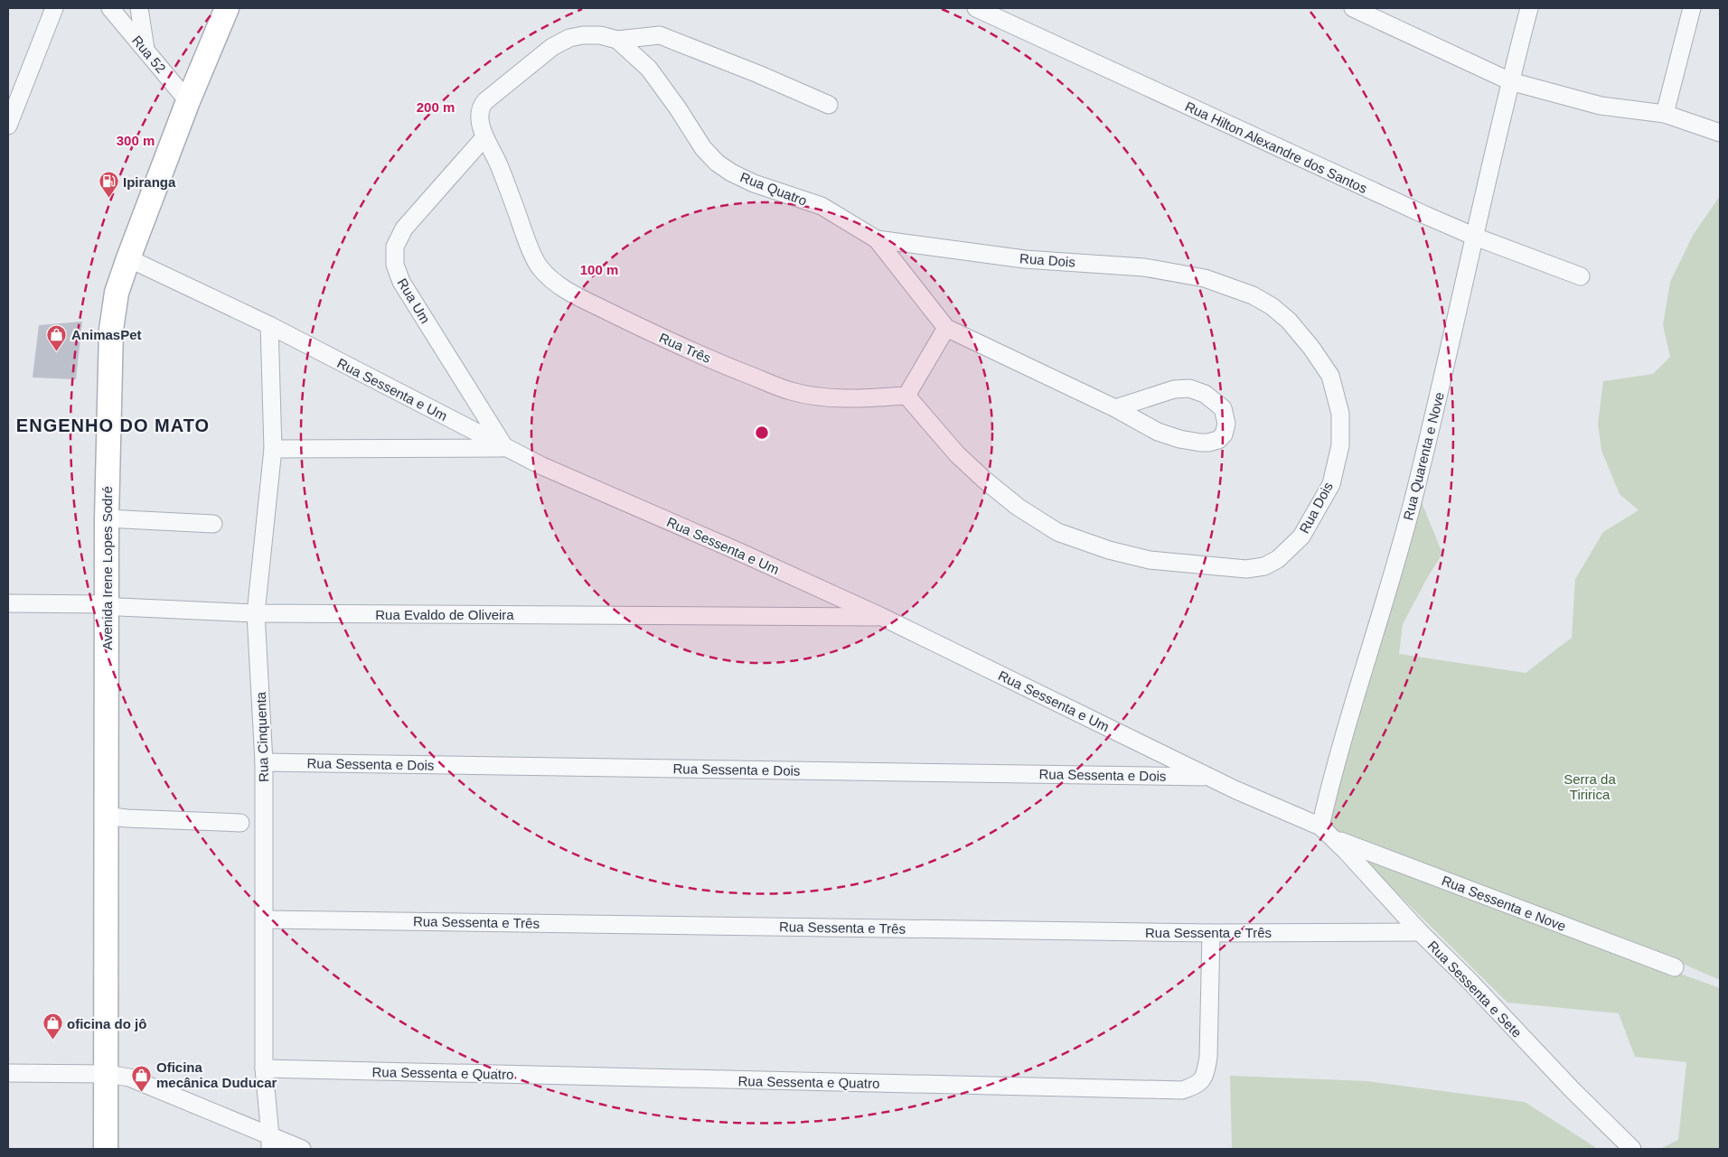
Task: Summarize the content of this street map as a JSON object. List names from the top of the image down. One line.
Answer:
{"streets":{"main road":["Avenida Irene Lopes Sodré"],"street":["Rua 52","Rua Hilton Alexandre dos Santos","Rua Quatro","Rua Dois","Rua Um","Rua Três","Rua Sessenta e Um","Rua Quarenta e Nove","Rua Evaldo de Oliveira","Rua Cinquenta","Rua Sessenta e Dois","Rua Sessenta e Nove","Rua Sessenta e Três","Rua Sessenta e Sete","Rua Sessenta e Quatro"]},"crossings":[["Rua 52","Avenida Irene Lopes Sodré"],["Rua Hilton Alexandre dos Santos","Rua Quarenta e Nove"],["Rua Quatro","Rua Dois"],["Rua Dois","Rua Três"],["Rua Um","Rua Três"],["Rua Um","Rua Sessenta e Um"],["Rua Sessenta e Um","Rua Quarenta e Nove"],["Rua Sessenta e Um","Avenida Irene Lopes Sodré"],["Rua Sessenta e Um","Rua Evaldo de Oliveira"],["Rua Sessenta e Um","Rua Cinquenta"],["Rua Sessenta e Um","Rua Sessenta e Dois"],["Rua Sessenta e Um","Rua Sessenta e Sete"],["Rua Quarenta e Nove","Rua Sessenta e Sete"],["Avenida Irene Lopes Sodré","Rua Evaldo de Oliveira"],["Rua Evaldo de Oliveira","Rua Cinquenta"],["Rua Cinquenta","Rua Sessenta e Dois"],["Rua Cinquenta","Rua Sessenta e Três"],["Rua Cinquenta","Rua Sessenta e Quatro"],["Rua Sessenta e Nove","Rua Sessenta e Sete"],["Rua Sessenta e Três","Rua Sessenta e Sete"],["Rua Sessenta e Três","Rua Sessenta e Quatro"]],"districts":["ENGENHO DO MATO"],"parks":["Serra da Tiririca"],"places":{"fuel station":["Ipiranga"],"shop":["AnimasPet","oficina do jô","Oficina mecânica Duducar"]},"rings":["200 m","300 m","100 m"]}
